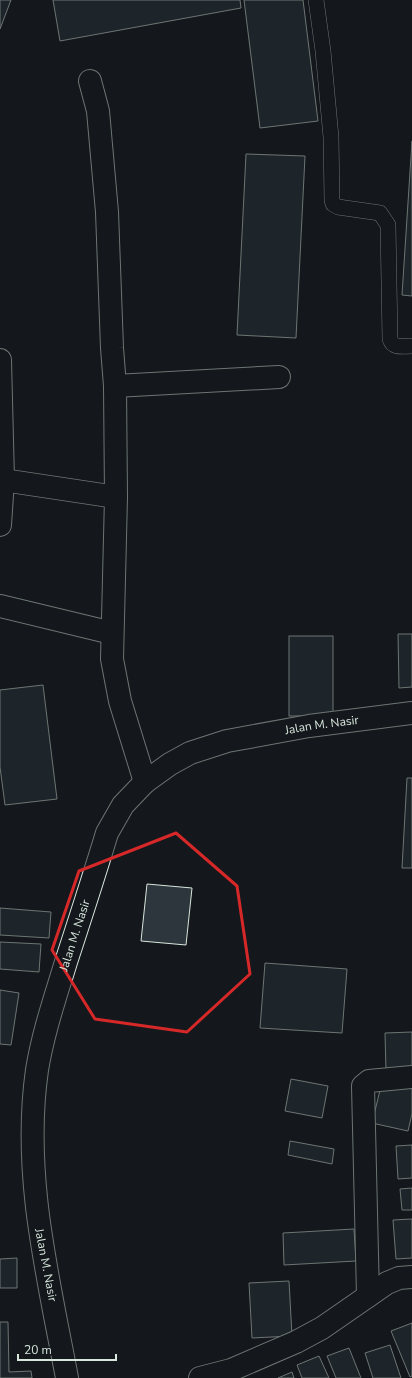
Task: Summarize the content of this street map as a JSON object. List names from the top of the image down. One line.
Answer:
{"streets":{"street":["Jalan M. Nasir"]},"scale_bar":"20 m"}
